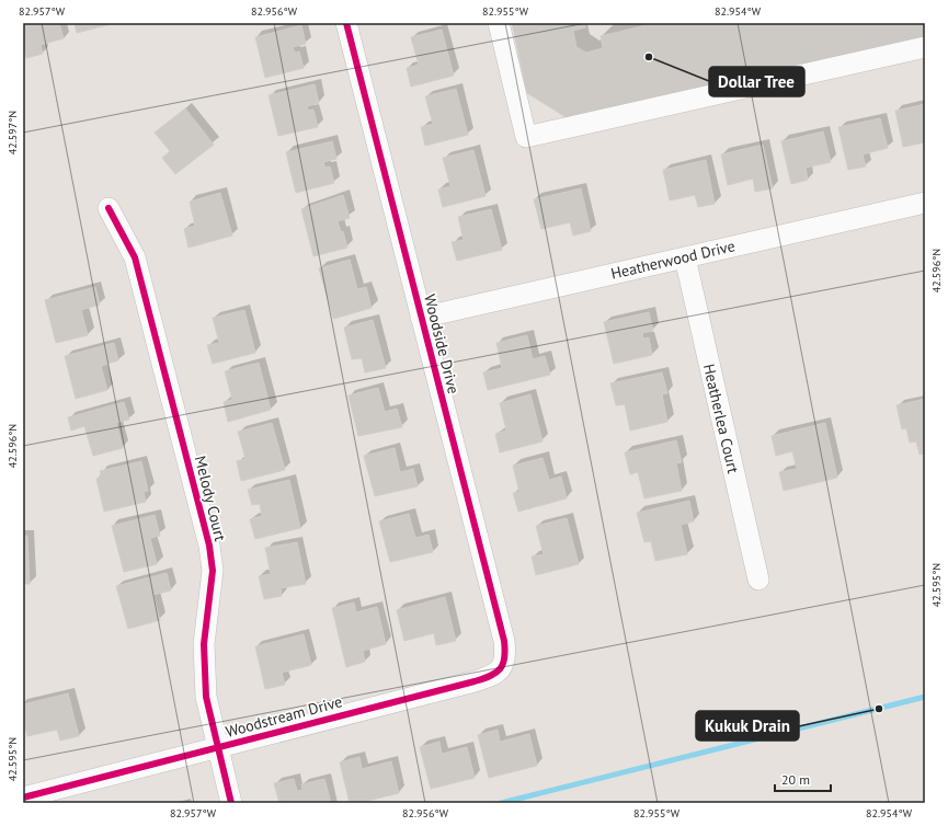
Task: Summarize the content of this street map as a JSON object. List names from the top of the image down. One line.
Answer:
{"streets":{"street":["Heatherwood Drive","Woodside Drive","Heatherlea Court","Melody Court","Woodstream Drive"]},"crossings":[["Heatherwood Drive","Woodside Drive"],["Heatherwood Drive","Heatherlea Court"],["Woodside Drive","Woodstream Drive"],["Melody Court","Woodstream Drive"]],"places":["Dollar Tree","Kukuk Drain"],"scale_bar":"20 m","coordinates":["82.957°W","82.956°W","82.955°W","82.954°W","42.597°N","42.596°N","42.595°N"]}
